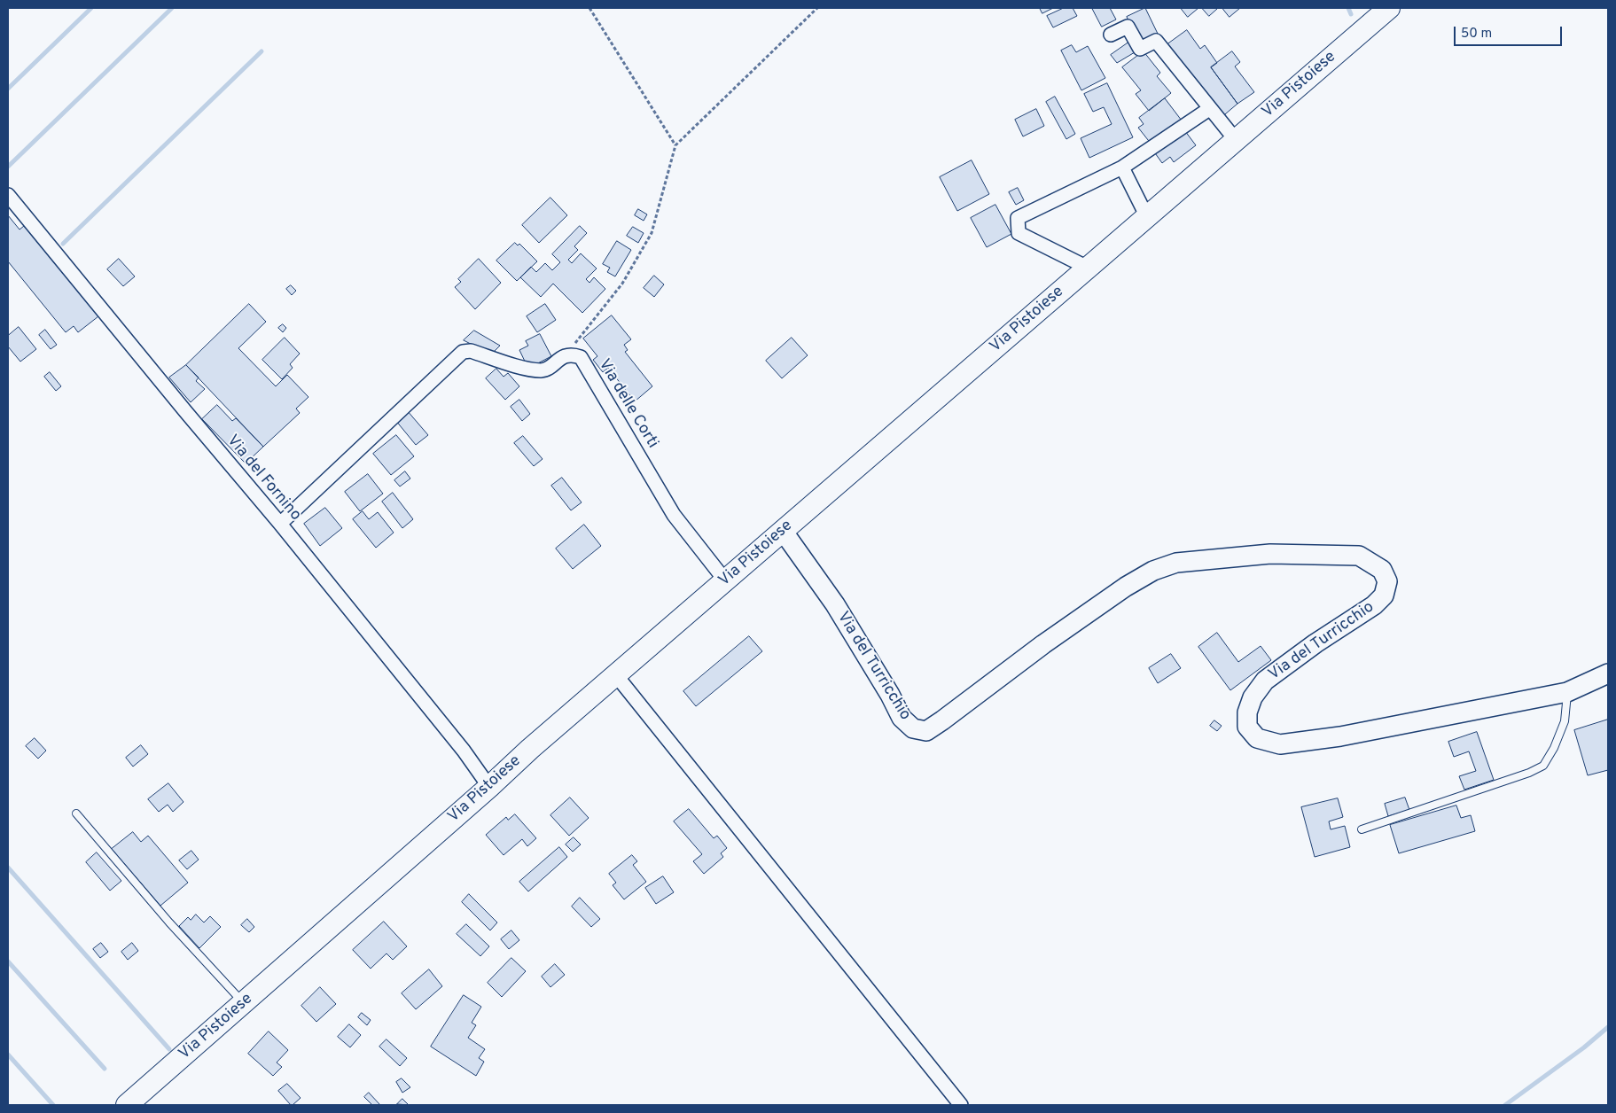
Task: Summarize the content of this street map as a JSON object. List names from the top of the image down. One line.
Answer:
{"streets":{"main road":["Via Pistoiese"],"street":["Via delle Corti","Via del Fornino","Via del Turricchio"]},"crossings":[["Via Pistoiese","Via delle Corti"],["Via Pistoiese","Via del Fornino"],["Via Pistoiese","Via del Turricchio"]],"scale_bar":"50 m"}
